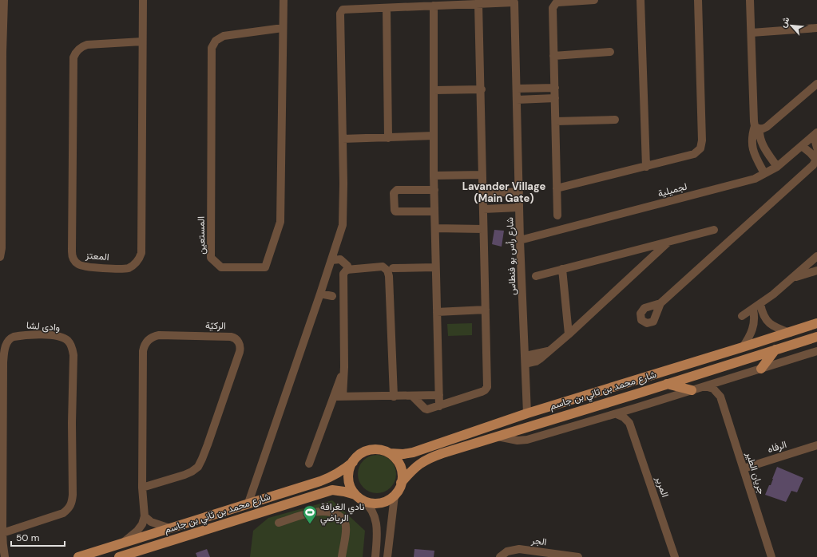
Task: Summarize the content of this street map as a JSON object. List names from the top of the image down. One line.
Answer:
{"streets":{"main road":["شارع محمد بن ثاني بن جاسم"],"street":["لجميلية","المستعين","المعتز","شارع رأس بو فنطاس","الركيّة","وادى لشا","الرفاه","جريان الطير","المرير","الجر"]},"crossings":[["لجميلية","شارع رأس بو فنطاس"],["شارع رأس بو فنطاس","شارع محمد بن ثاني بن جاسم"],["الرفاه","جريان الطير"]],"districts":["Lavander Village (Main Gate)"],"places":{"sports":["نادي الغرافة الرياضي"]},"scale_bar":"50 m","north":"top left"}
